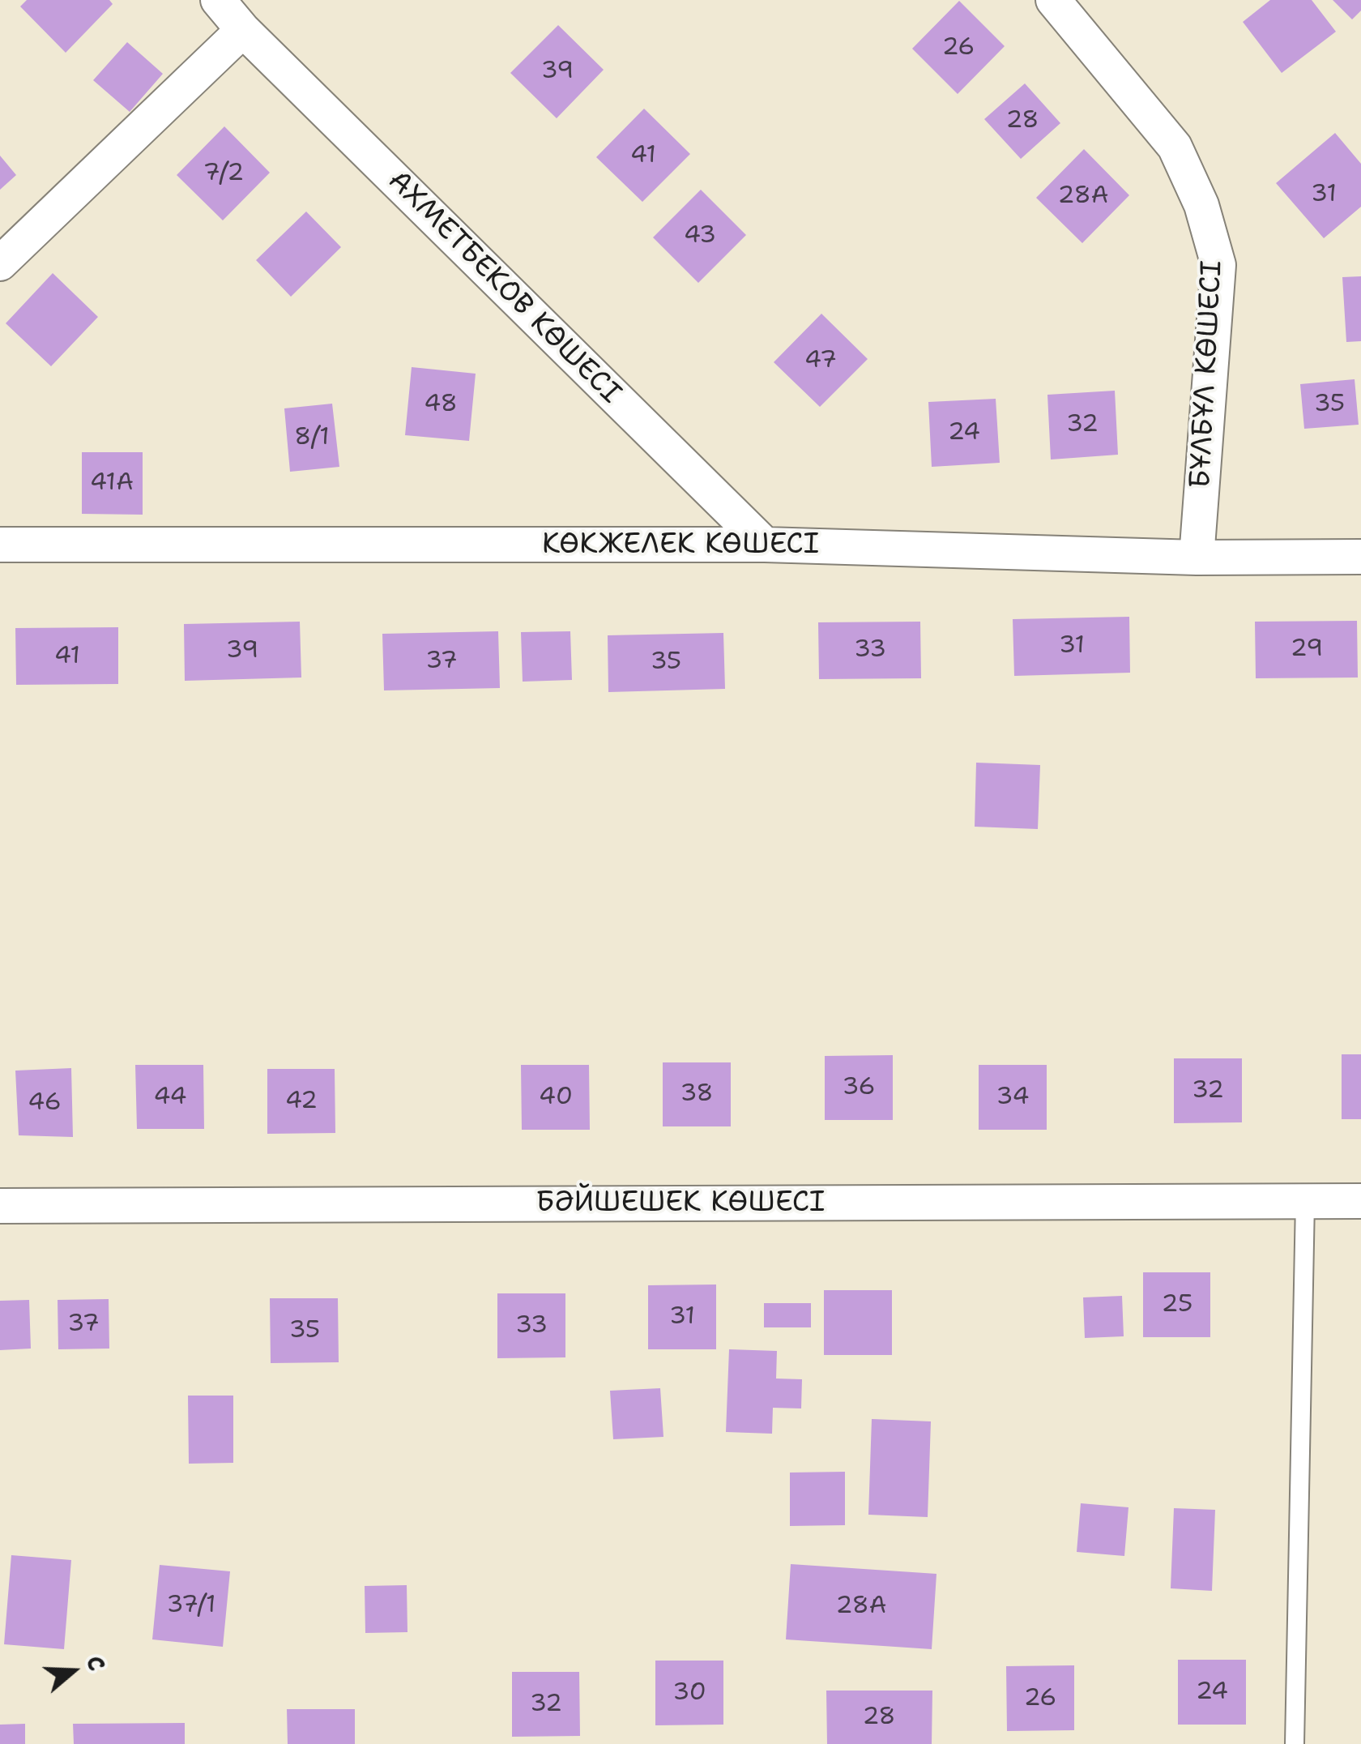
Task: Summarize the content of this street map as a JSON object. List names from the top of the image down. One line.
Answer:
{"streets":{"street":["АХМЕТБЕКОВ КӨШЕСІ","БҰЛБҰЛ КӨШЕСІ","КӨКЖЕЛЕК КӨШЕСІ","БӘЙШЕШЕК КӨШЕСІ"]},"crossings":[["АХМЕТБЕКОВ КӨШЕСІ","КӨКЖЕЛЕК КӨШЕСІ"],["БҰЛБҰЛ КӨШЕСІ","КӨКЖЕЛЕК КӨШЕСІ"]],"house_numbers":["26","39","28","41","7/2","31","28А","43","47","48","35","32","24","8/1","41А","31","29","33","39","41","37","35","36","32","38","44","40","34","42","46","25","31","37","33","35","37/1","28А","24","30","26","32","28"],"north":"right"}
